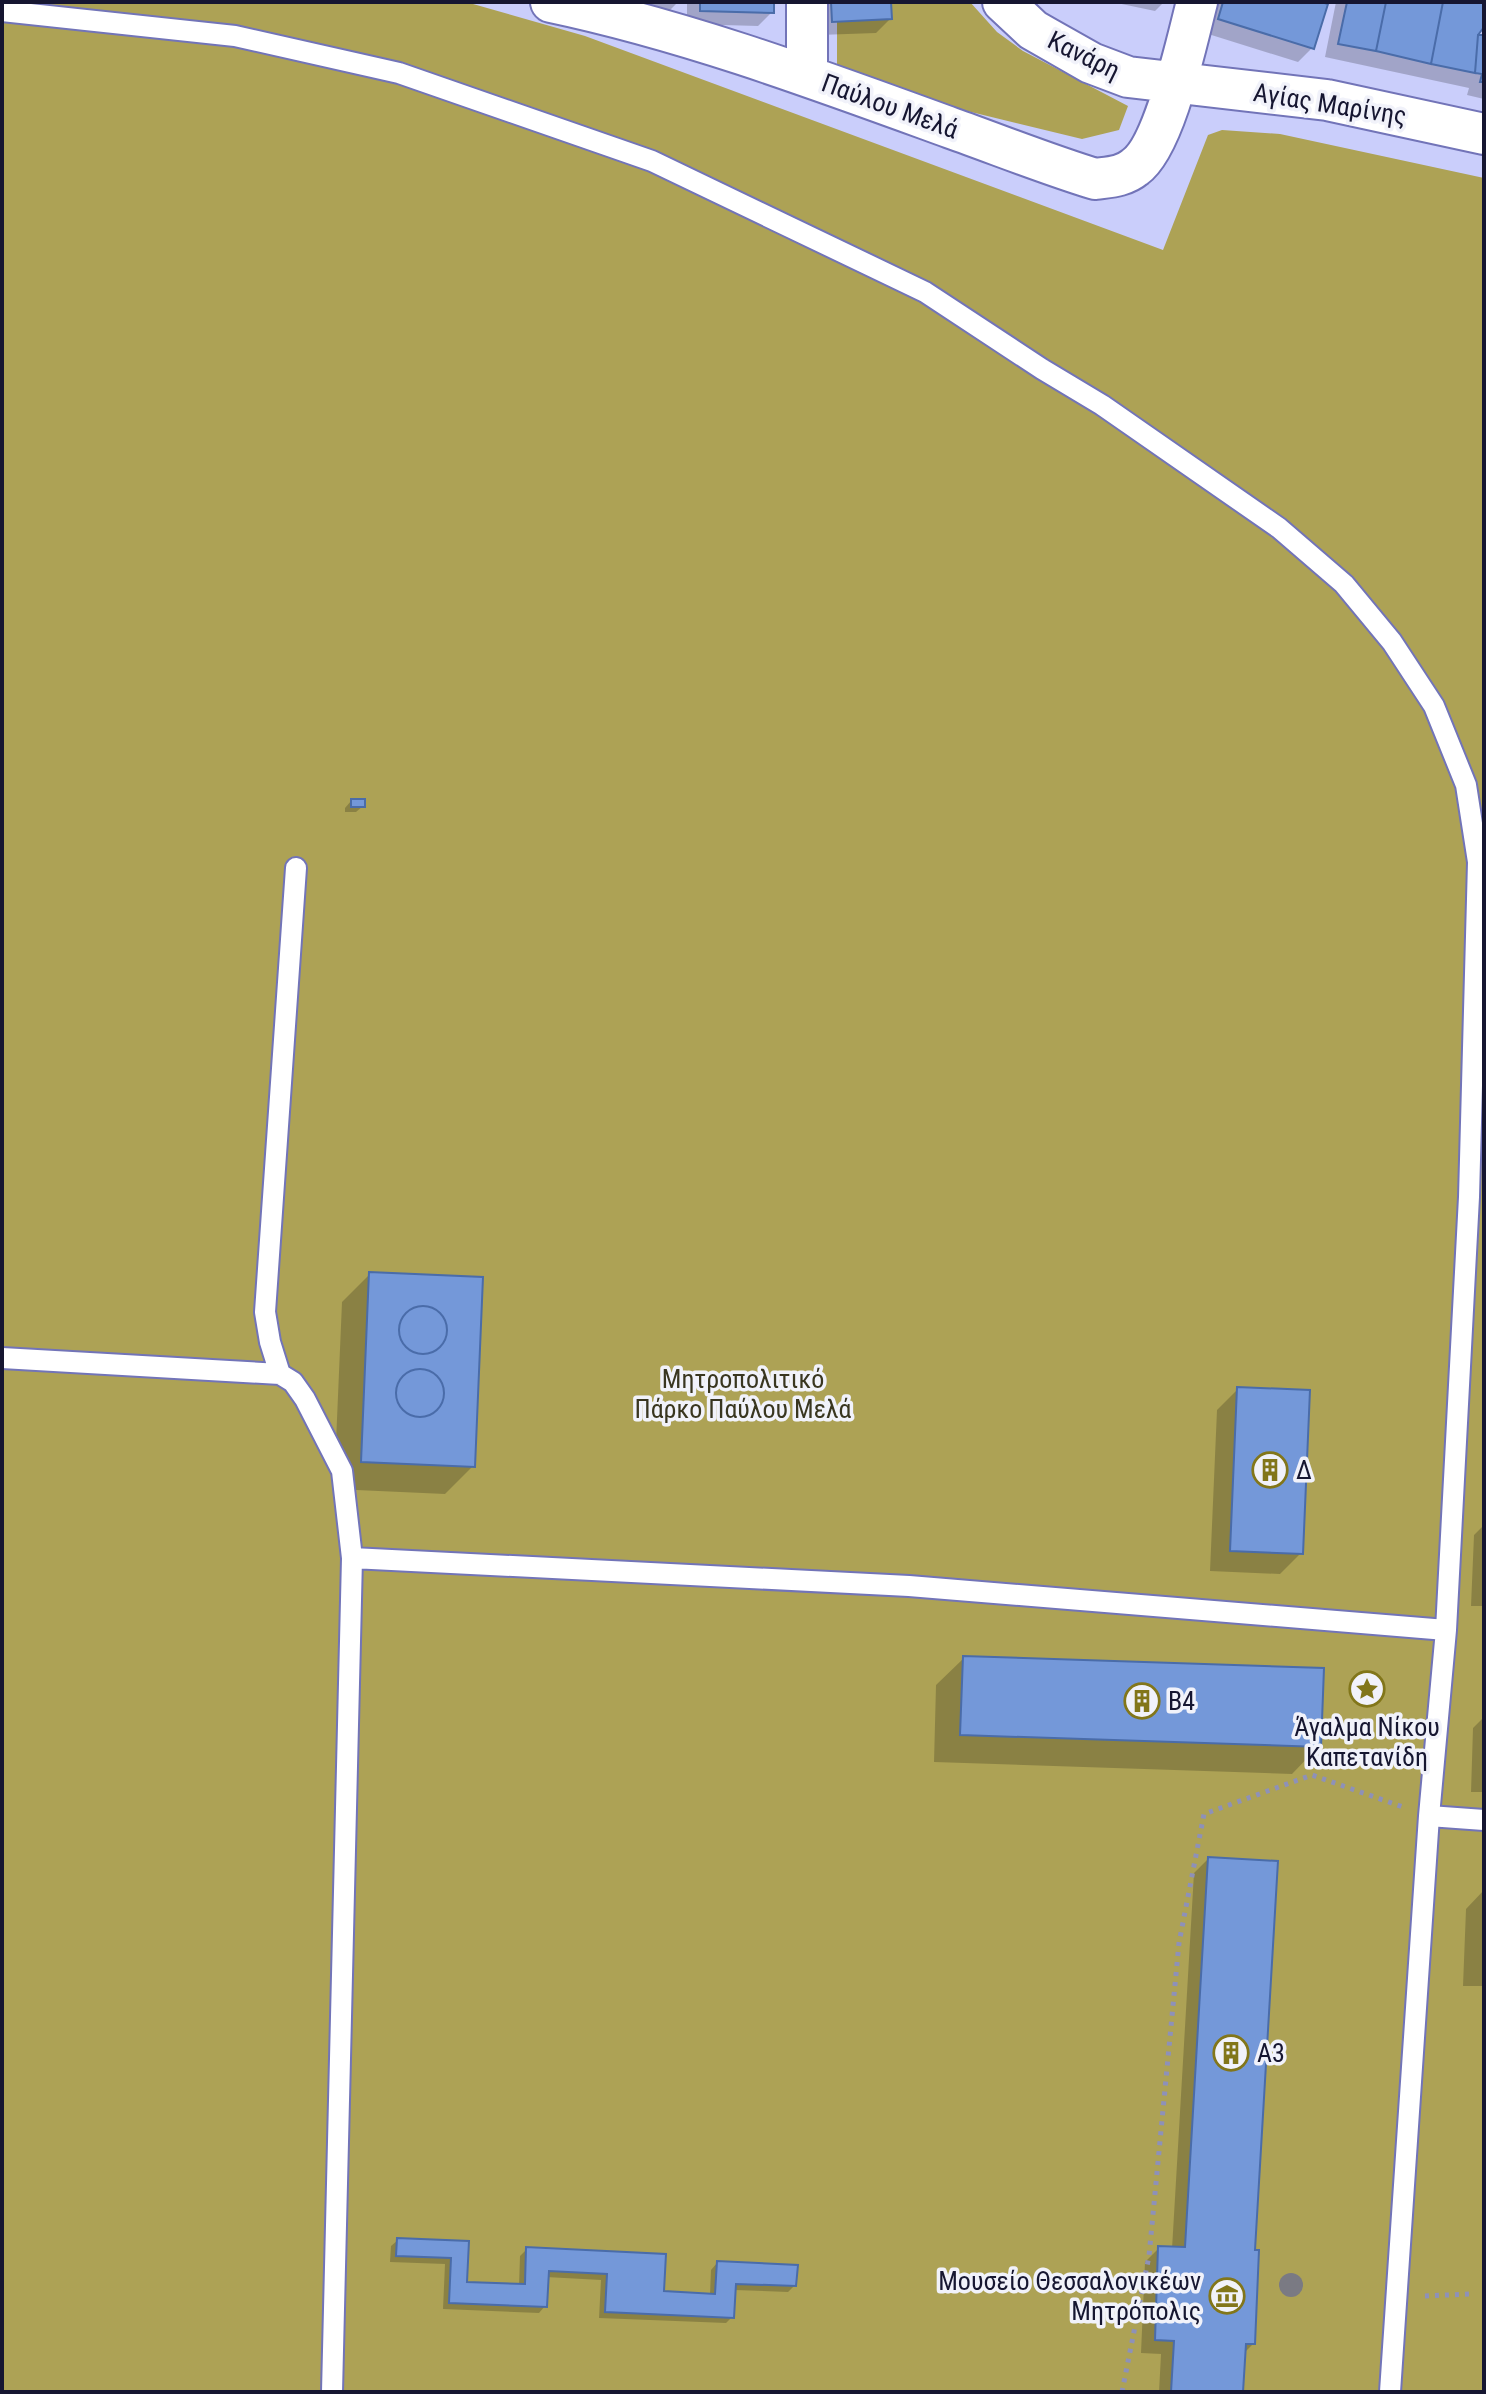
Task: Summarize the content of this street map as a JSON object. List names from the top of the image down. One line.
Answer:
{"streets":{"street":["Κανάρη","Αγίας Μαρίνης","Παύλου Μελά"]},"crossings":[["Κανάρη","Αγίας Μαρίνης"],["Κανάρη","Παύλου Μελά"],["Αγίας Μαρίνης","Παύλου Μελά"]],"parks":["Μητροπολιτικό Πάρκο Παύλου Μελά"],"places":{"building":["Δ","Β4","Α3"],"place":["Άγαλμα Νίκου Καπετανίδη"],"museum":["Μουσείο Θεσσαλονικέων Μητρόπολις"]}}
